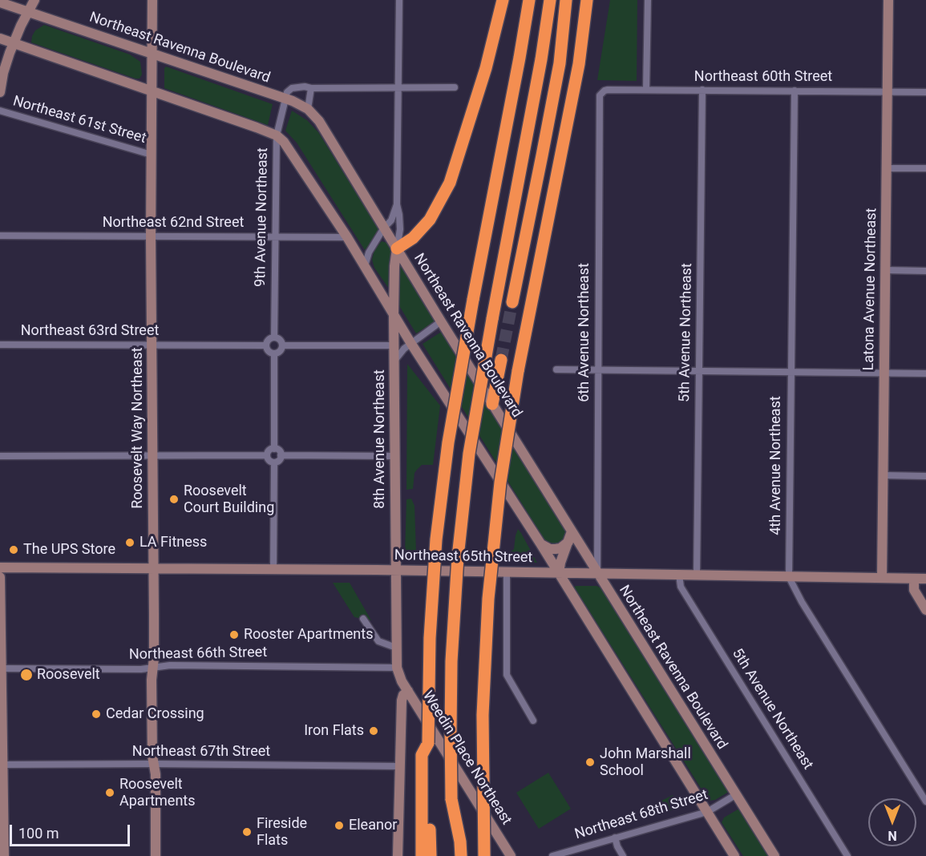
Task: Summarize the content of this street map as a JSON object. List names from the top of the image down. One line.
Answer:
{"streets":{"main road":["Northeast Ravenna Boulevard","Latona Avenue Northeast","Roosevelt Way Northeast","8th Avenue Northeast","Northeast 65th Street","Weedin Place Northeast"],"street":["Northeast 60th Street","Northeast 61st Street","9th Avenue Northeast","Northeast 62nd Street","Northeast 63rd Street","6th Avenue Northeast","5th Avenue Northeast","4th Avenue Northeast","Northeast 66th Street","Northeast 67th Street","Northeast 68th Street"]},"crossings":[["Northeast Ravenna Boulevard","9th Avenue Northeast"],["Northeast Ravenna Boulevard","6th Avenue Northeast"],["Northeast Ravenna Boulevard","Roosevelt Way Northeast"],["Northeast Ravenna Boulevard","8th Avenue Northeast"],["Northeast Ravenna Boulevard","Northeast 65th Street"],["Northeast Ravenna Boulevard","Northeast 68th Street"],["Northeast 60th Street","Latona Avenue Northeast"],["Northeast 60th Street","6th Avenue Northeast"],["Northeast 60th Street","5th Avenue Northeast"],["Northeast 60th Street","4th Avenue Northeast"],["Northeast 61st Street","Roosevelt Way Northeast"],["9th Avenue Northeast","Northeast 62nd Street"],["9th Avenue Northeast","Northeast 63rd Street"],["Northeast 62nd Street","Roosevelt Way Northeast"],["Latona Avenue Northeast","Northeast 65th Street"],["Northeast 63rd Street","Roosevelt Way Northeast"],["6th Avenue Northeast","Northeast 65th Street"],["5th Avenue Northeast","Northeast 65th Street"],["Roosevelt Way Northeast","Northeast 65th Street"],["Roosevelt Way Northeast","Northeast 66th Street"],["Roosevelt Way Northeast","Northeast 67th Street"],["8th Avenue Northeast","Northeast 65th Street"],["8th Avenue Northeast","Northeast 66th Street"],["8th Avenue Northeast","Weedin Place Northeast"],["4th Avenue Northeast","Northeast 65th Street"],["Northeast 66th Street","Weedin Place Northeast"]],"places":["Roosevelt Court Building","LA Fitness","The UPS Store","Rooster Apartments","Roosevelt","Cedar Crossing","Iron Flats","John Marshall School","Roosevelt Apartments","Eleanor","Fireside Flats"],"scale_bar":"100 m","north":"bottom"}
